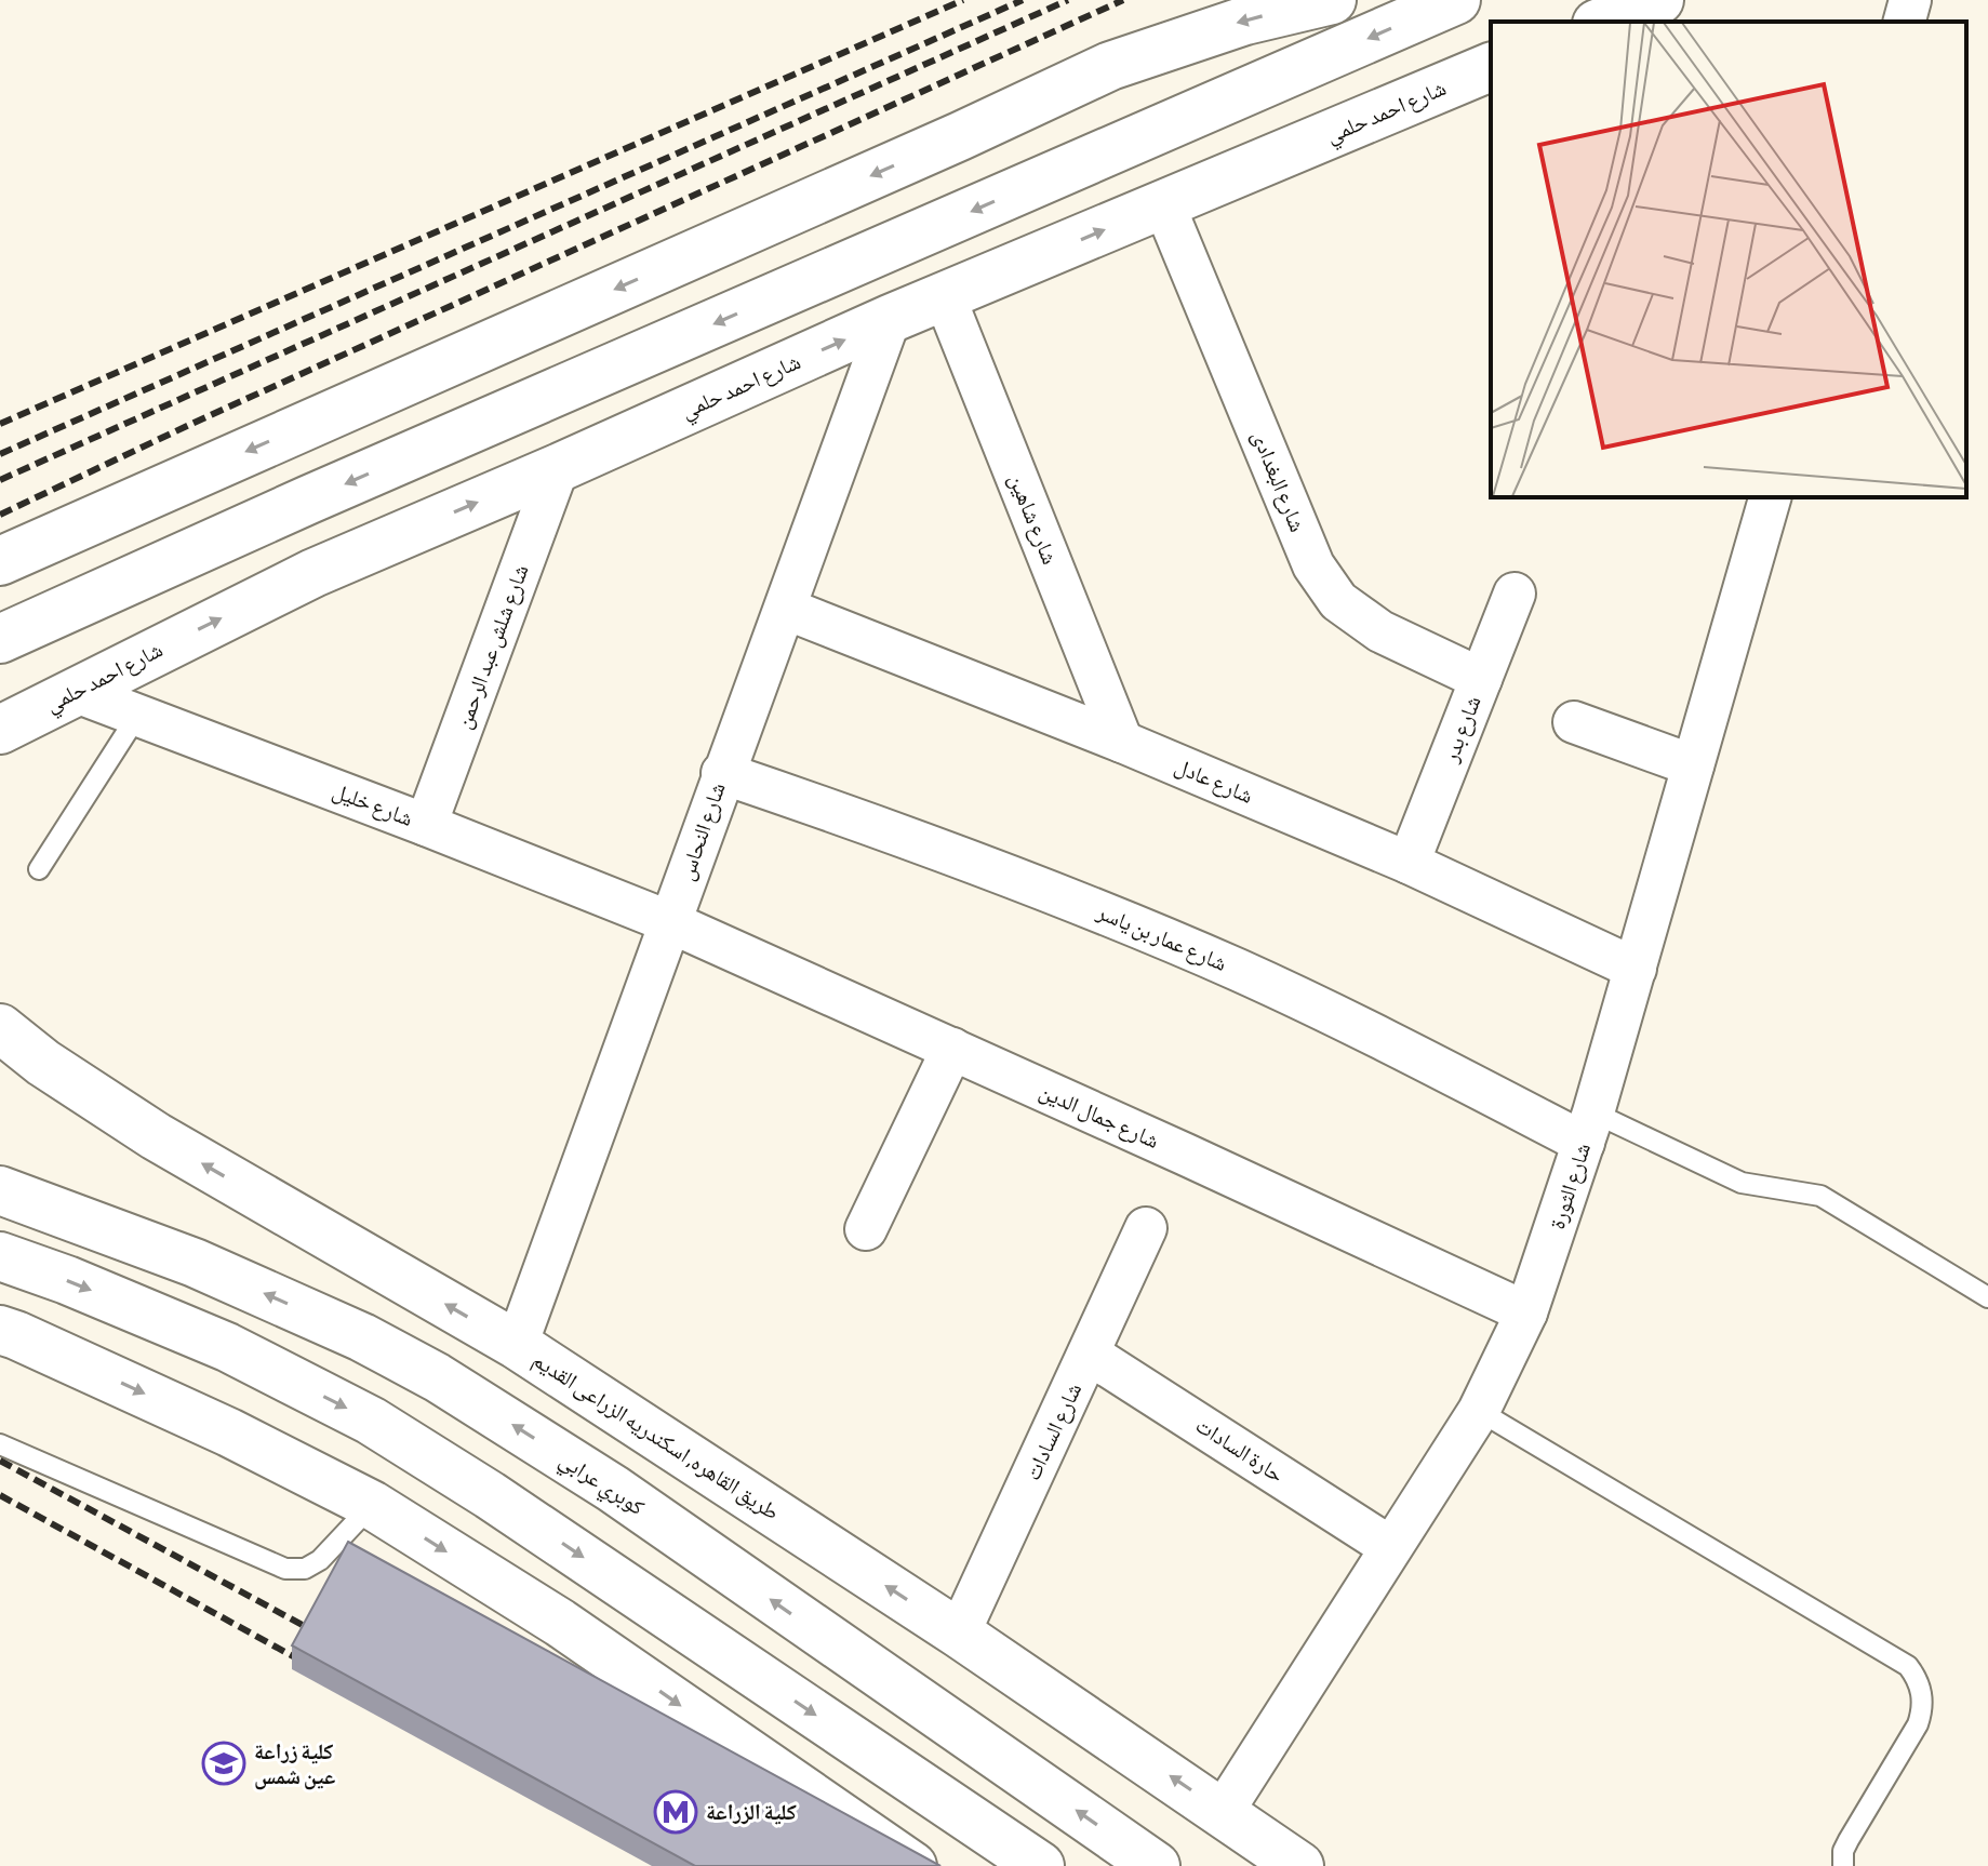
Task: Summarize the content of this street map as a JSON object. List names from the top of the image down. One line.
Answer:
{"streets":{"main road":["شارع احمد حلمي","طريق القاهره, اسكندريه الزراعى القديم","كوبري عرابي"],"street":["شارع البغدادى","شارع شاهين","شارع شلش عبد الرحمن","شارع بدر","شارع عادل","شارع خليل","شارع النحاس","شارع عمار بن ياسر","شارع جمال الدين","شارع الثورة","شارع السادات","حارة السادات"]},"crossings":[["شارع احمد حلمي","شارع البغدادى"],["شارع احمد حلمي","شارع شاهين"],["شارع احمد حلمي","شارع شلش عبد الرحمن"],["شارع احمد حلمي","شارع خليل"],["شارع احمد حلمي","شارع النحاس"],["شارع البغدادى","شارع بدر"],["شارع شاهين","شارع عادل"],["شارع شلش عبد الرحمن","شارع خليل"],["شارع بدر","شارع عادل"],["شارع عادل","شارع النحاس"],["شارع عادل","شارع الثورة"],["شارع خليل","شارع النحاس"],["شارع خليل","شارع جمال الدين"],["شارع النحاس","شارع عمار بن ياسر"],["شارع النحاس","شارع جمال الدين"],["شارع النحاس","طريق القاهره, اسكندريه الزراعى القديم"],["شارع عمار بن ياسر","شارع الثورة"],["شارع جمال الدين","شارع الثورة"],["شارع الثورة","طريق القاهره, اسكندريه الزراعى القديم"],["شارع الثورة","حارة السادات"],["شارع السادات","طريق القاهره, اسكندريه الزراعى القديم"],["شارع السادات","حارة السادات"]],"places":{"school or university":["كلية زراعة عين شمس"],"metro station":["كلية الزراعة"]}}
